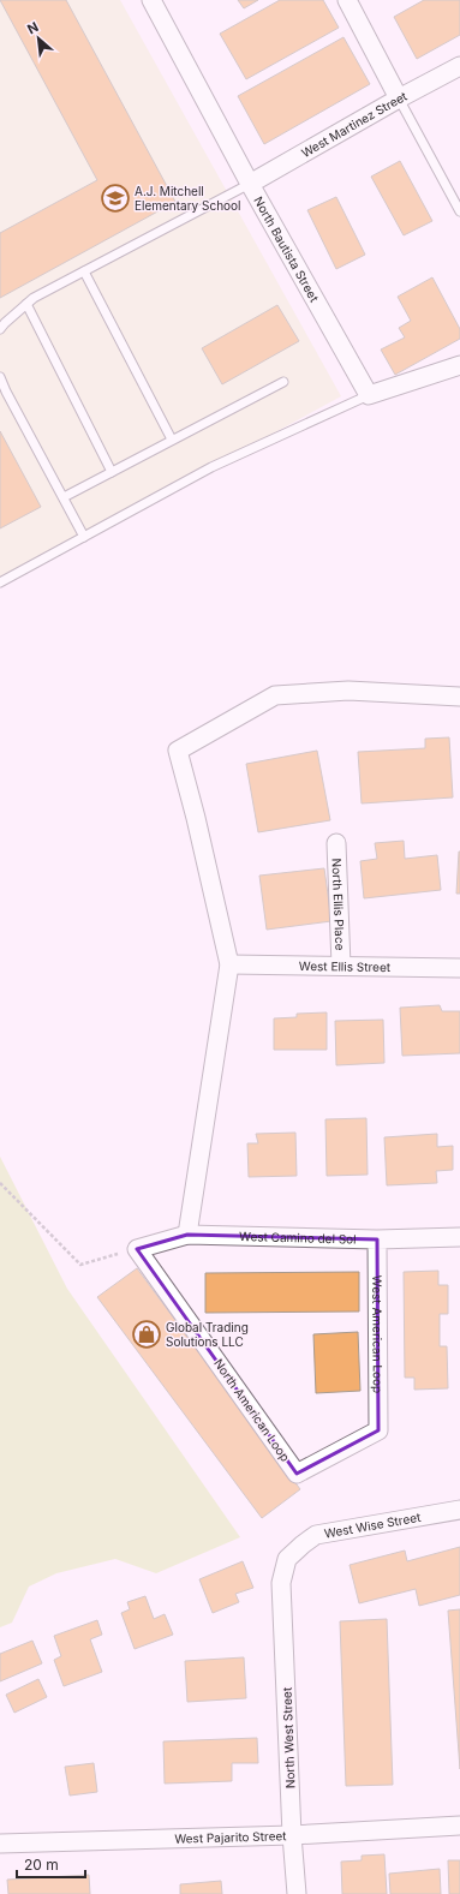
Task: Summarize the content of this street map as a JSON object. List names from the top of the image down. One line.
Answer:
{"streets":{"street":["West Martinez Street","North Bautista Street","North Ellis Place","West Ellis Street","West Camino del Sol","West American Loop","North American Loop","West Wise Street","North West Street","West Pajarito Street"]},"crossings":[["West Martinez Street","North Bautista Street"],["North Ellis Place","West Ellis Street"],["West Camino del Sol","West American Loop"],["West Camino del Sol","North American Loop"],["West American Loop","North American Loop"],["West Wise Street","North West Street"],["North West Street","West Pajarito Street"]],"places":{"school or university":["A.J. Mitchell Elementary School"],"shop":["Global Trading Solutions LLC"]},"scale_bar":"20 m","north":"top left"}
